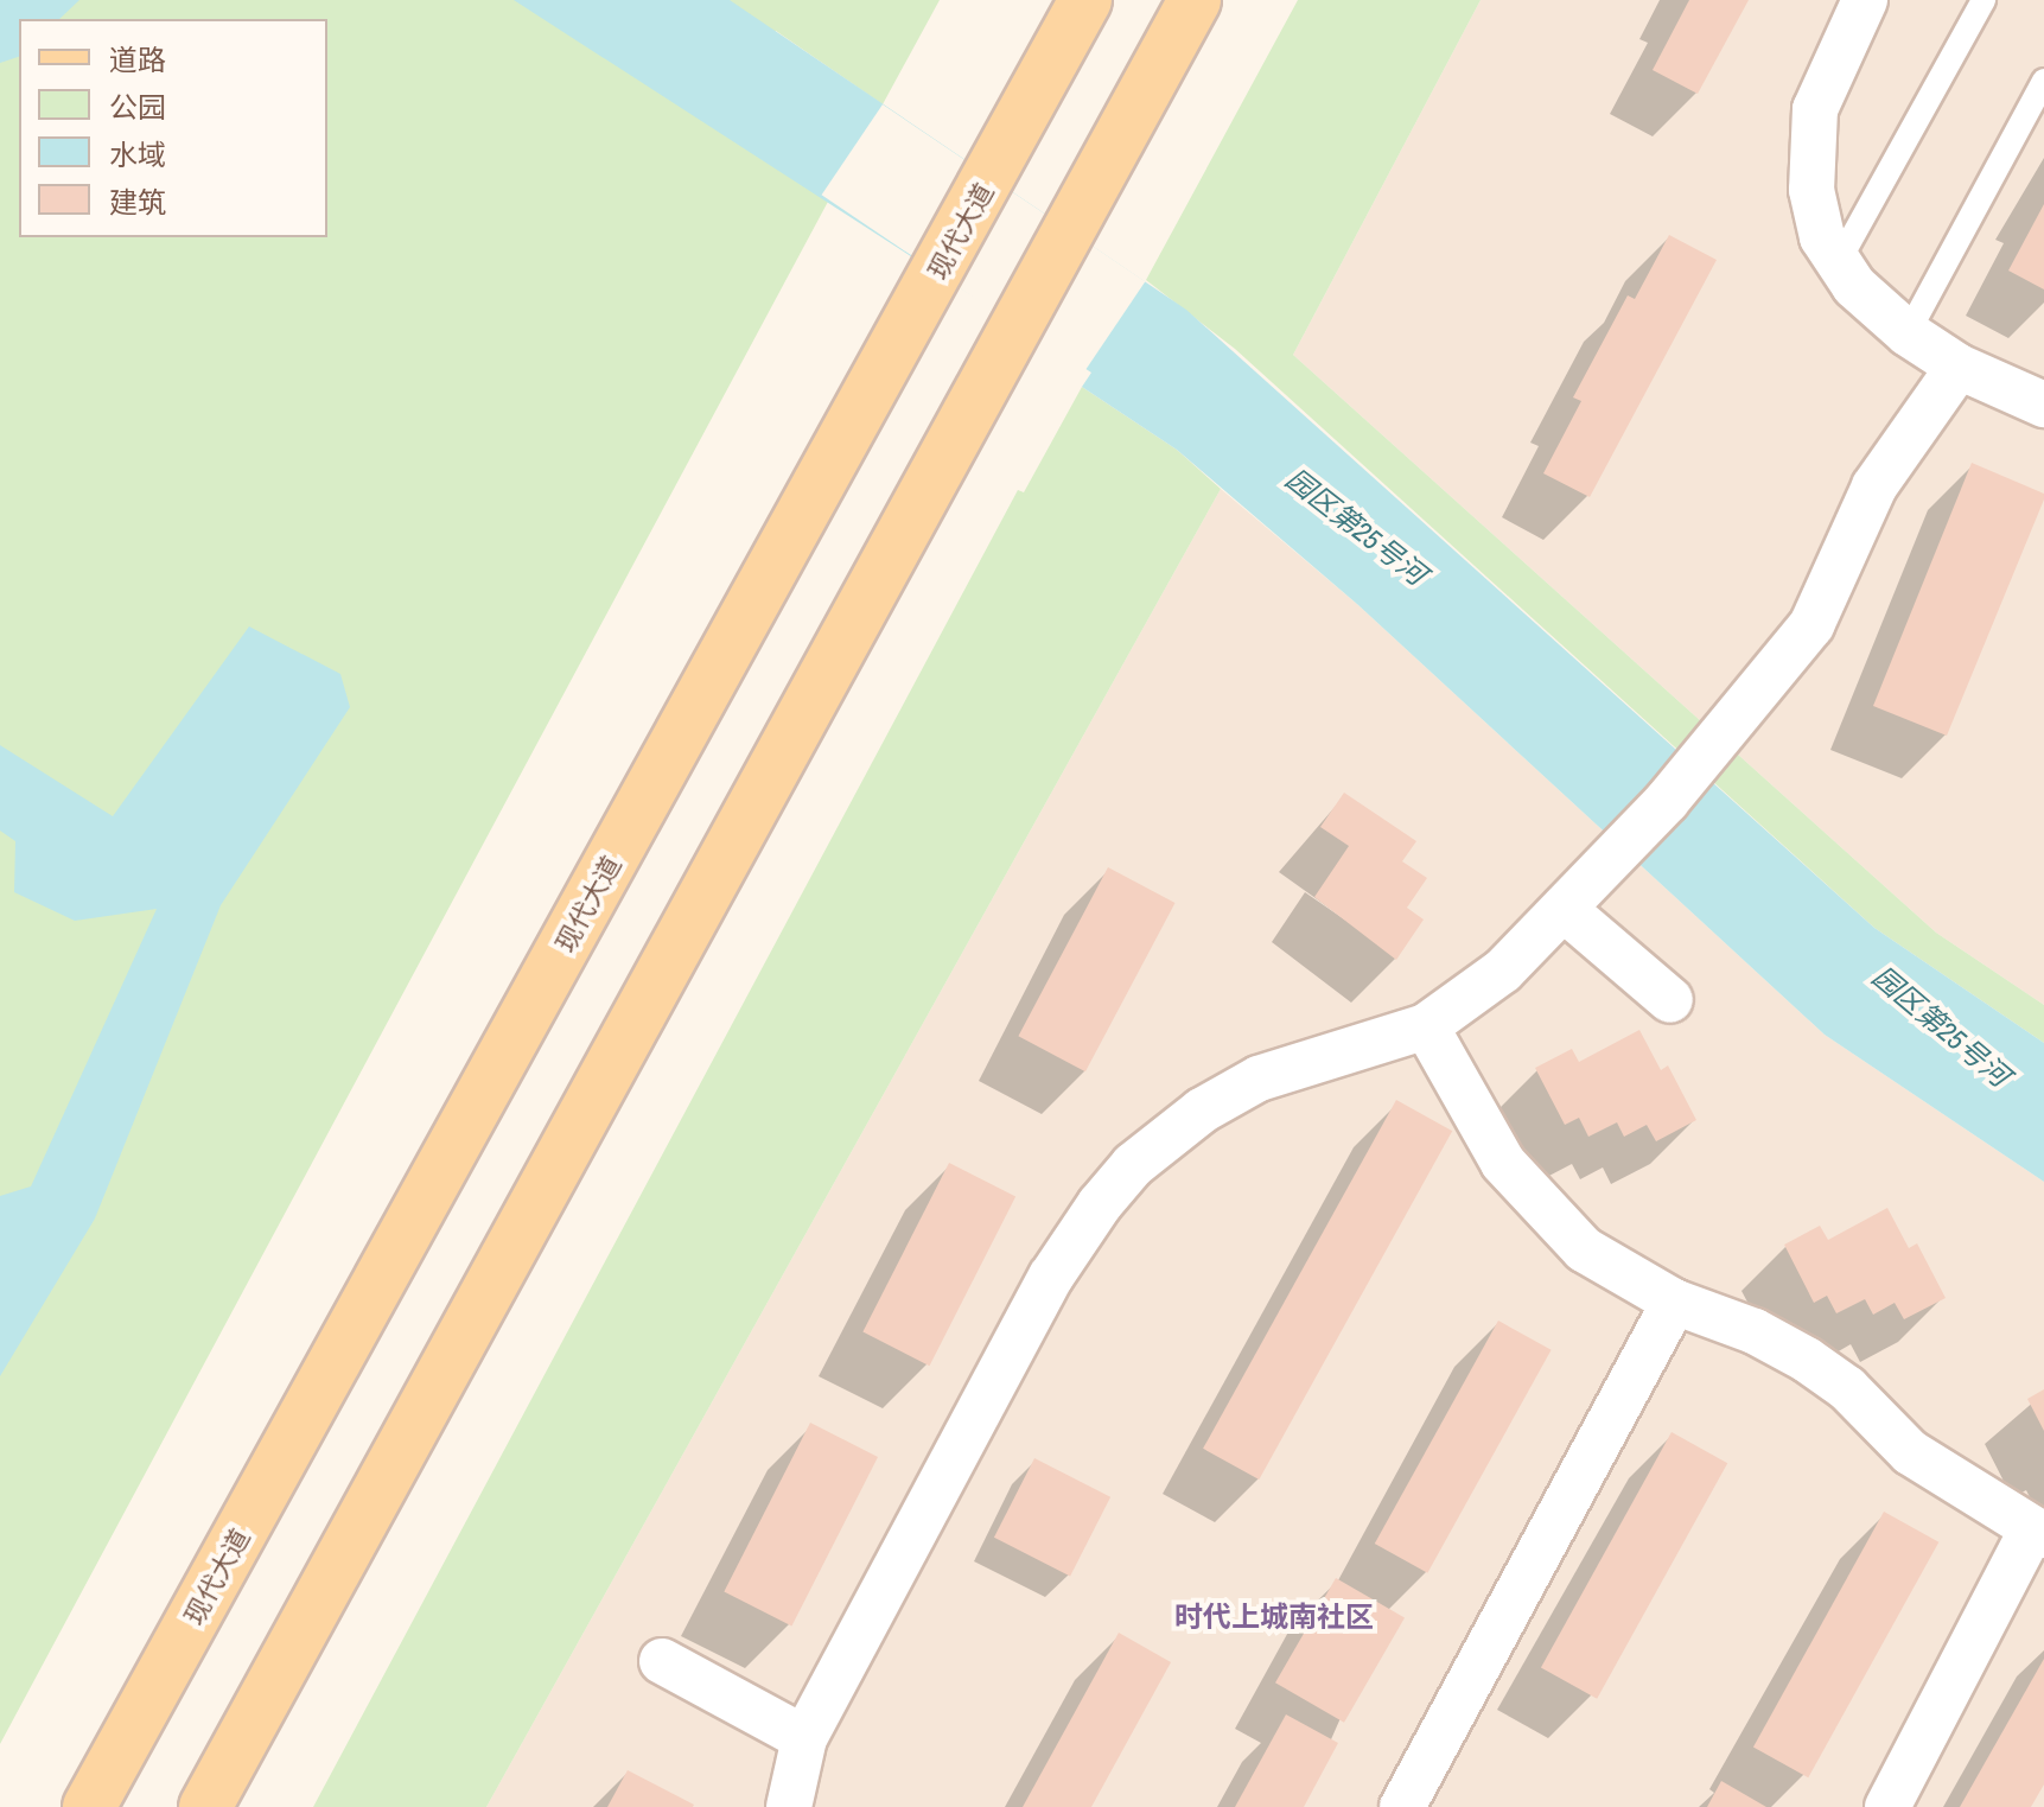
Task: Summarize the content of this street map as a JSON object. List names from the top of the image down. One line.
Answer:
{"streets":{"main road":["现代大道"]},"districts":["时代上城南社区"],"water":["园区第25号河"],"legend":["道路","公园","水域","建筑"]}
